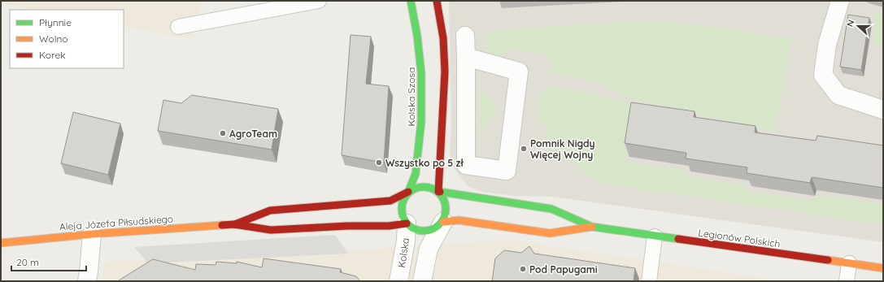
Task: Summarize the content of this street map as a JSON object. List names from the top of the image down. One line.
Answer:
{"streets":{"street":["Kolska Szosa","Aleja Józefa Piłsudskiego","Legionów Polskich","Kolska"]},"crossings":[["Kolska Szosa","Aleja Józefa Piłsudskiego"],["Kolska Szosa","Legionów Polskich"],["Kolska Szosa","Kolska"],["Aleja Józefa Piłsudskiego","Legionów Polskich"],["Aleja Józefa Piłsudskiego","Kolska"],["Legionów Polskich","Kolska"]],"places":["AgroTeam","Pomnik Nigdy Więcej Wojny","Wszystko po 5 zł","Pod Papugami"],"legend":["Płynnie","Wolno","Korek"],"scale_bar":"20 m","north":"left"}
